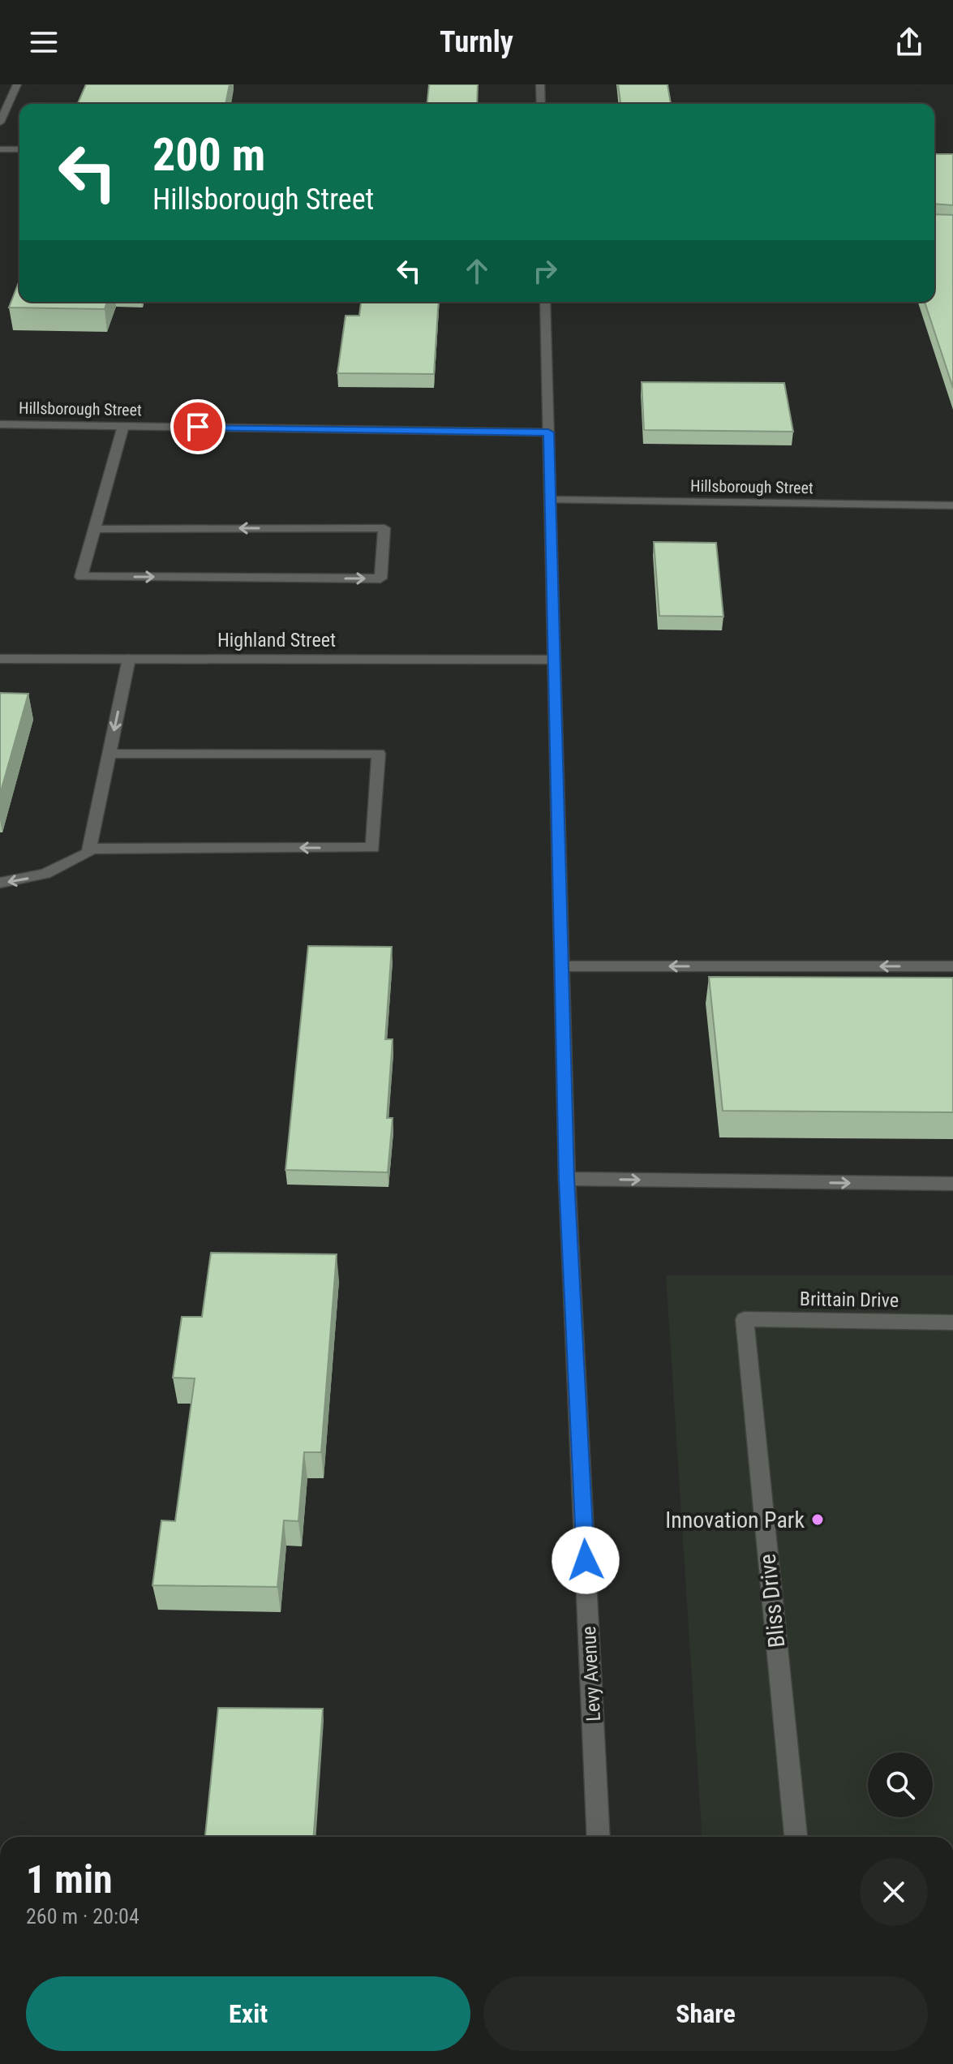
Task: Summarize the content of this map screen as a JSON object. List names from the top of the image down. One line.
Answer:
{"streets":{"street":["Hillsborough Street","Highland Street","Brittain Drive","Bliss Drive","Levy Avenue"]},"crossings":[["Hillsborough Street","Levy Avenue"],["Highland Street","Levy Avenue"],["Brittain Drive","Bliss Drive"]],"places":["Innovation Park"],"page":{"header":"Turnly","turn":["200 m","Hillsborough Street"],"heading":["1 min","260 m · 20:04"],"buttons":["Exit","Share"]}}
